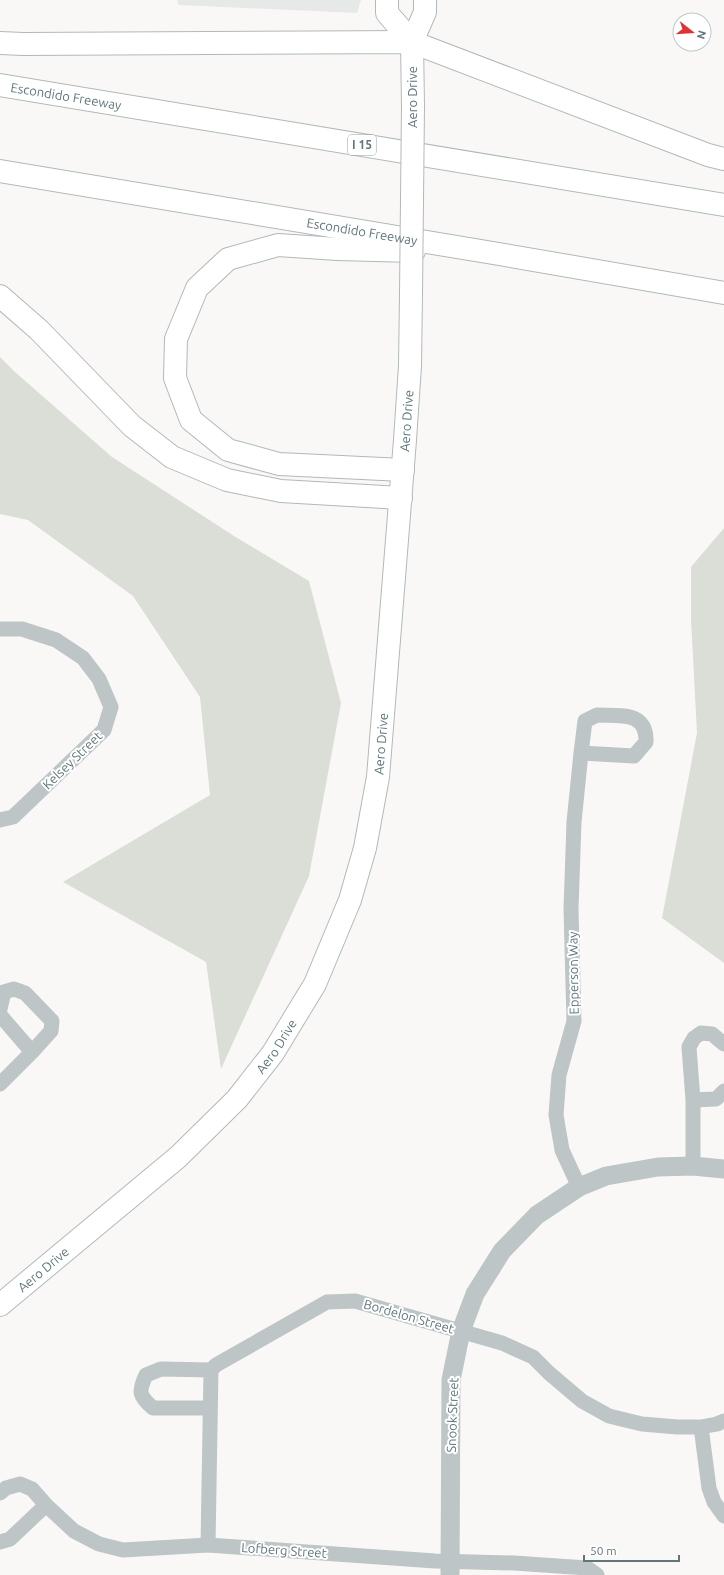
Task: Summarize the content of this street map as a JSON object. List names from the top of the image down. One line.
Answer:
{"streets":{"main road":["Escondido Freeway","Aero Drive","I 15"],"street":["Kelsey Street","Epperson Way","Bordelon Street","Snook Street","Lofberg Street"]},"crossings":[["Epperson Way","Snook Street"],["Bordelon Street","Snook Street"],["Snook Street","Lofberg Street"]],"scale_bar":"50 m","north":"right"}
